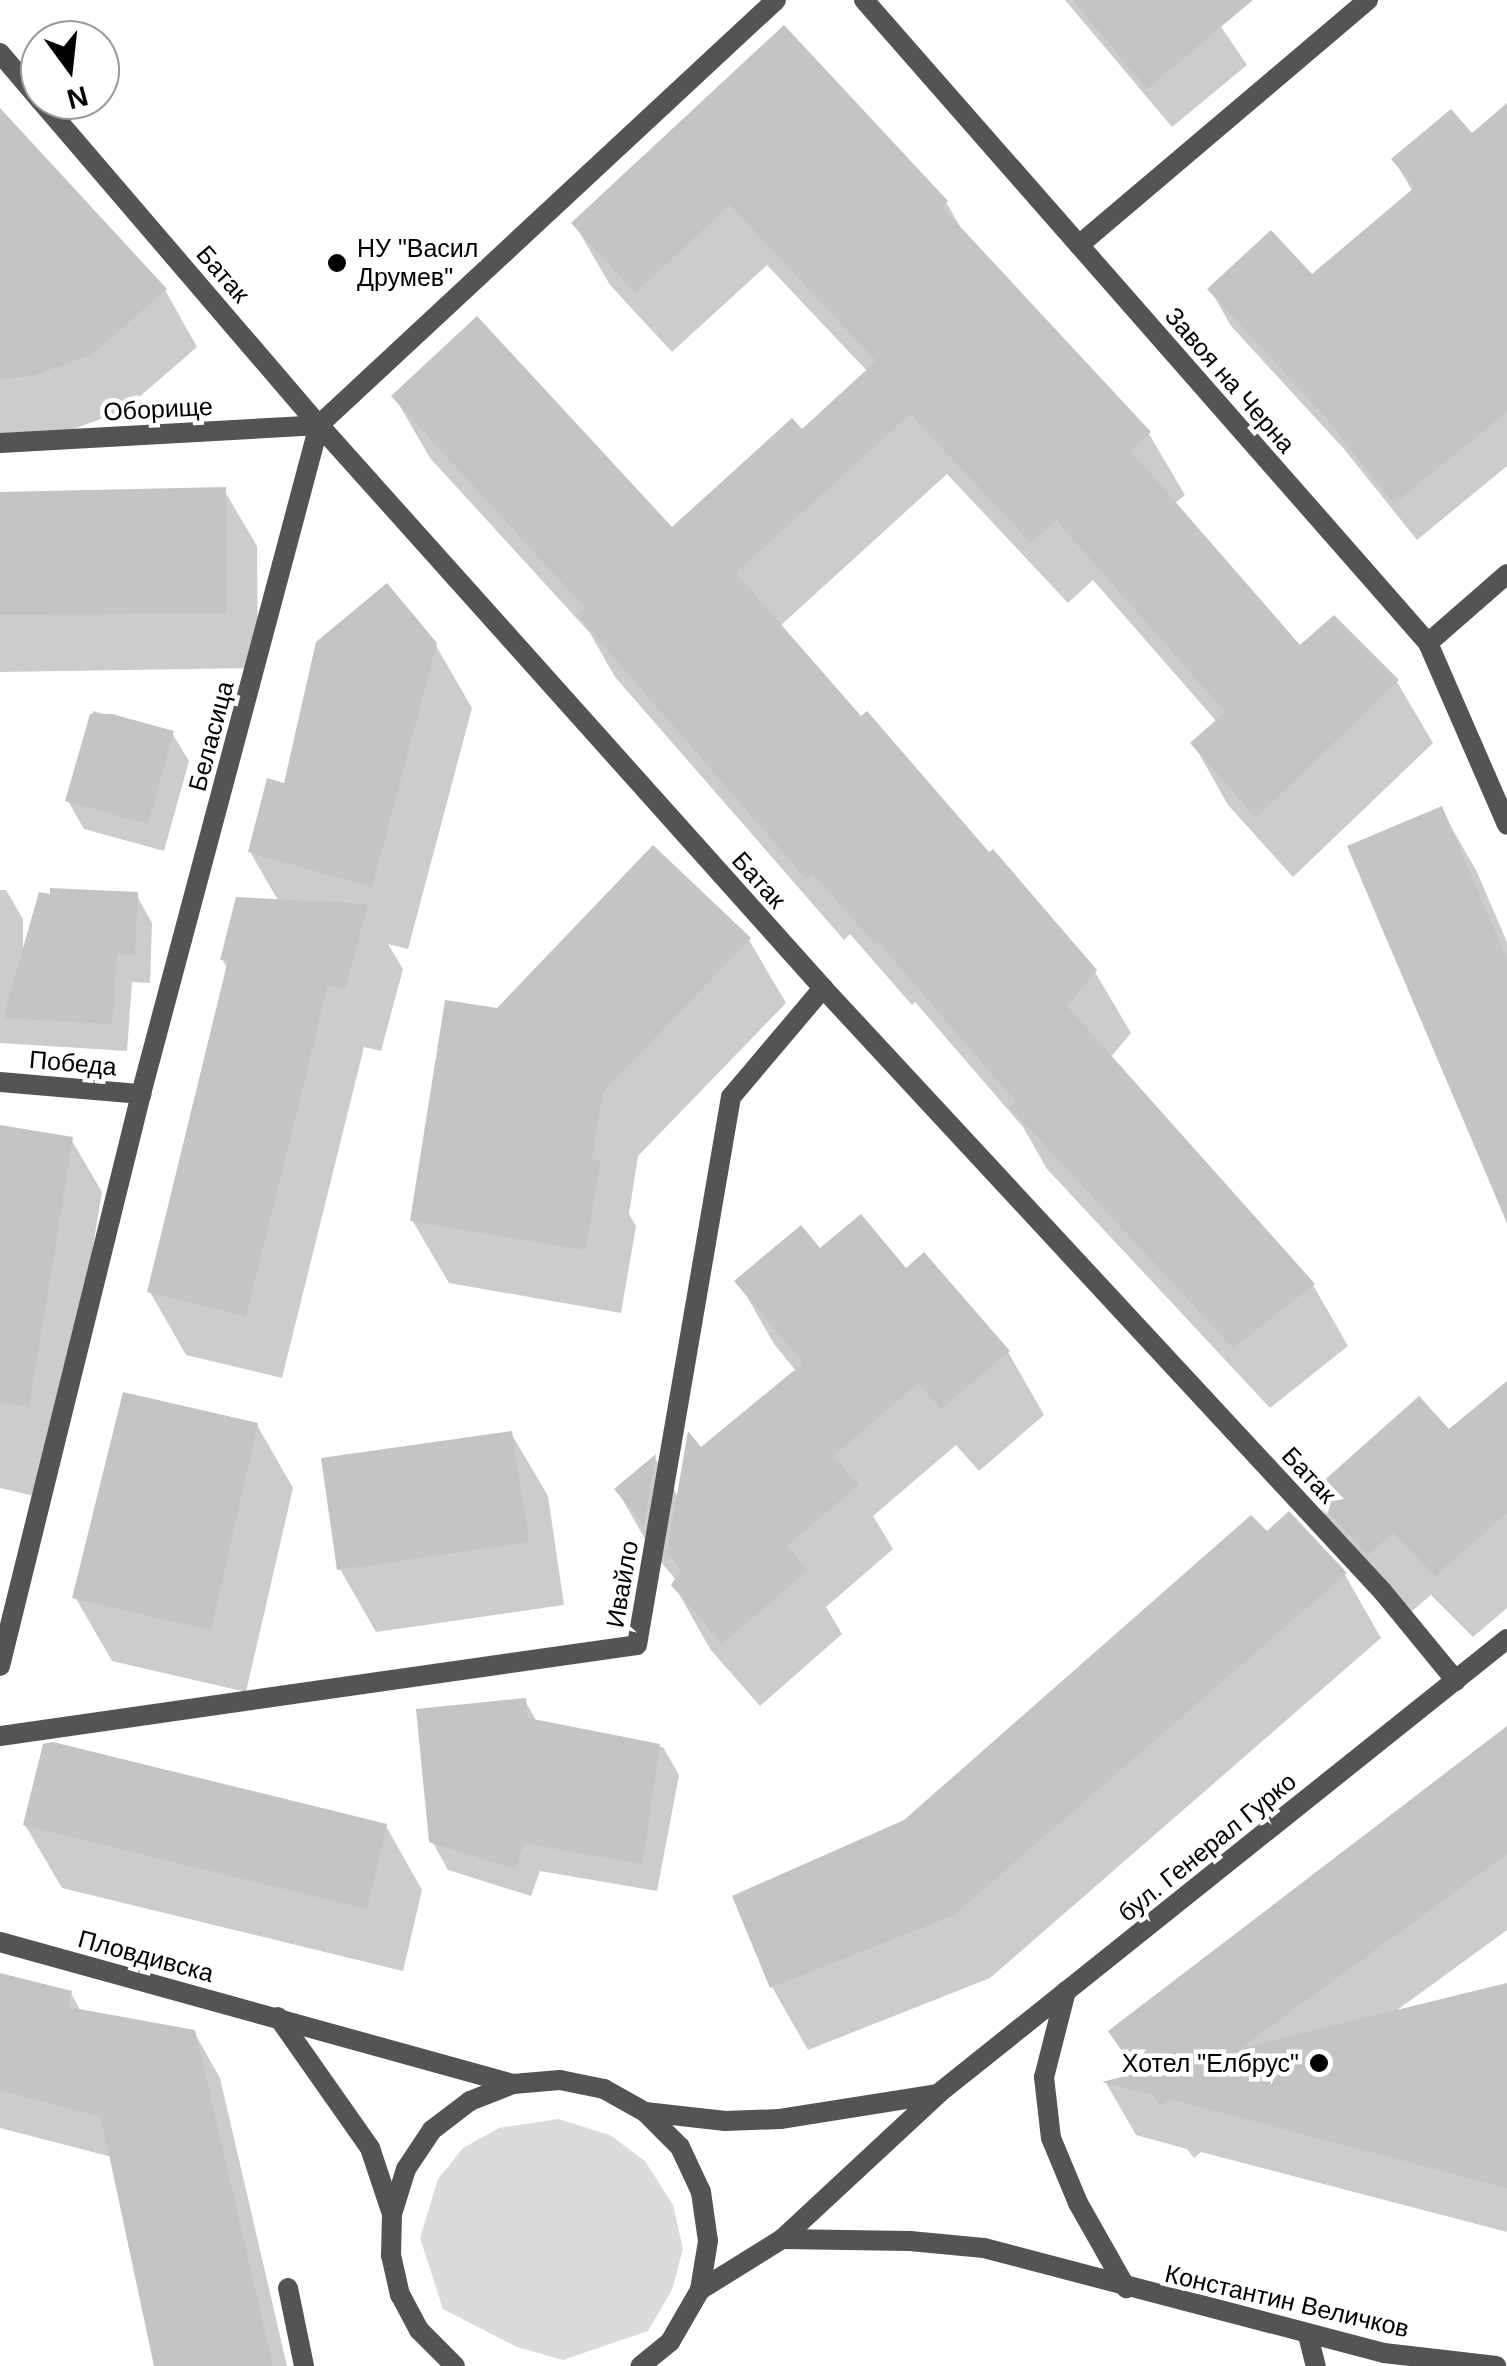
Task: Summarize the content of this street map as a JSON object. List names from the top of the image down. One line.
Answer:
{"streets":{"street":["Батак","Завоя на Черна","Оборище","Беласица","Победа","Ивайло","бул. Генерал Гурко","Пловдивска","Константин Величков"]},"crossings":[["Батак","Оборище"],["Батак","Беласица"],["Батак","Ивайло"],["Батак","бул. Генерал Гурко"],["Оборище","Беласица"],["Беласица","Победа"],["бул. Генерал Гурко","Константин Величков"]],"places":["НУ \"Васил Друмев\"","Хотел \"Елбрус\""],"north":"bottom"}
